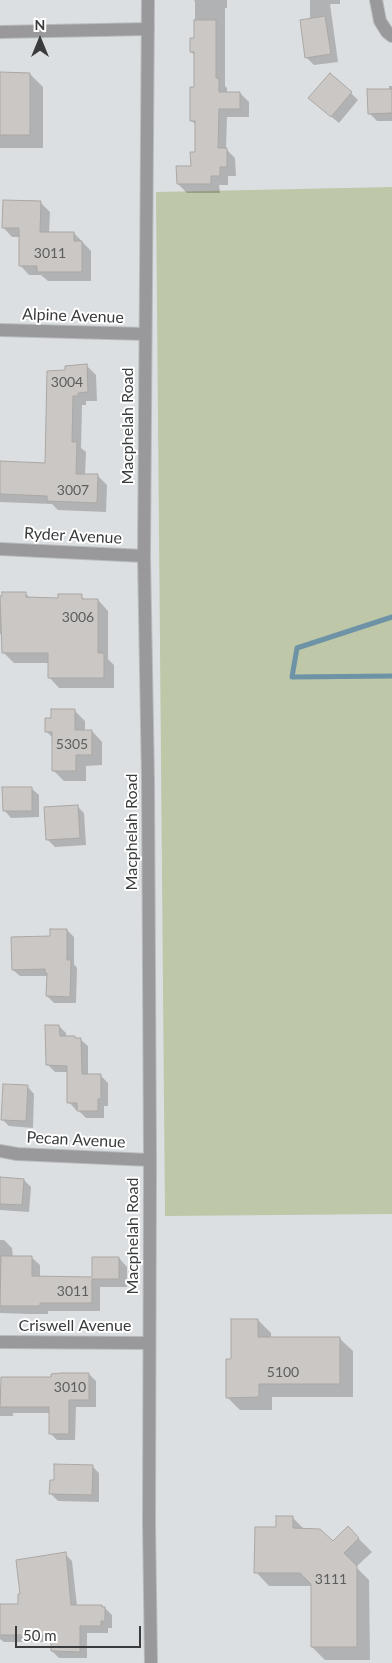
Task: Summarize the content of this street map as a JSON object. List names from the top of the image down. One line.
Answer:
{"streets":{"street":["Alpine Avenue","Macphelah Road","Ryder Avenue","Pecan Avenue","Criswell Avenue"]},"crossings":[["Alpine Avenue","Macphelah Road"],["Macphelah Road","Ryder Avenue"],["Macphelah Road","Pecan Avenue"],["Macphelah Road","Criswell Avenue"]],"house_numbers":["3011","3004","3007","3006","5305","3011","5100","3010","3111"],"scale_bar":"50 m","north":"top"}
